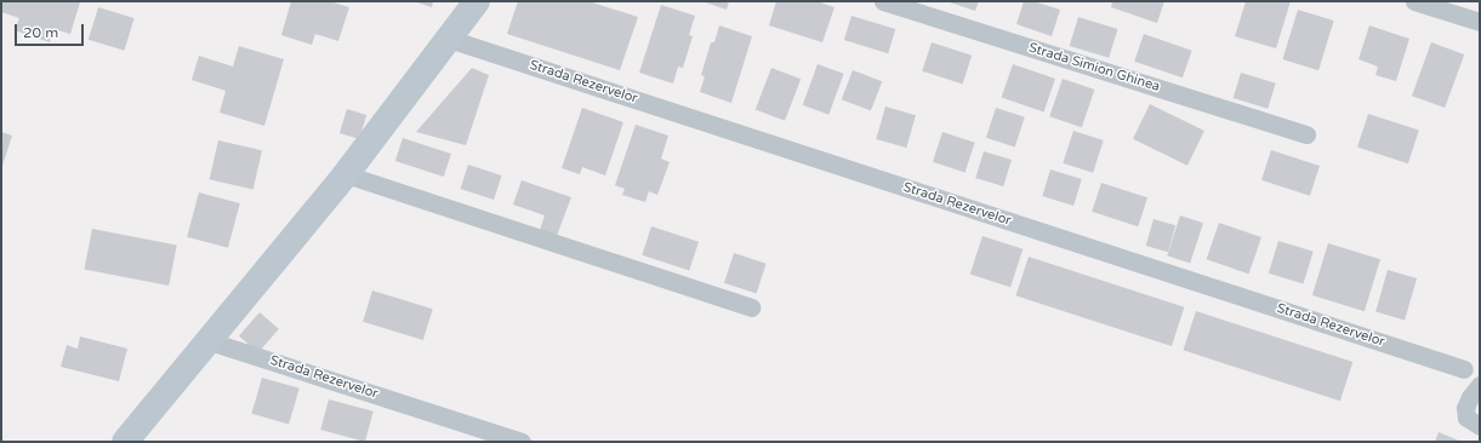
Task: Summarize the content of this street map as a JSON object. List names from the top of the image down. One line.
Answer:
{"streets":{"street":["Strada Simion Ghinea","Strada Rezervelor"]},"scale_bar":"20 m"}
